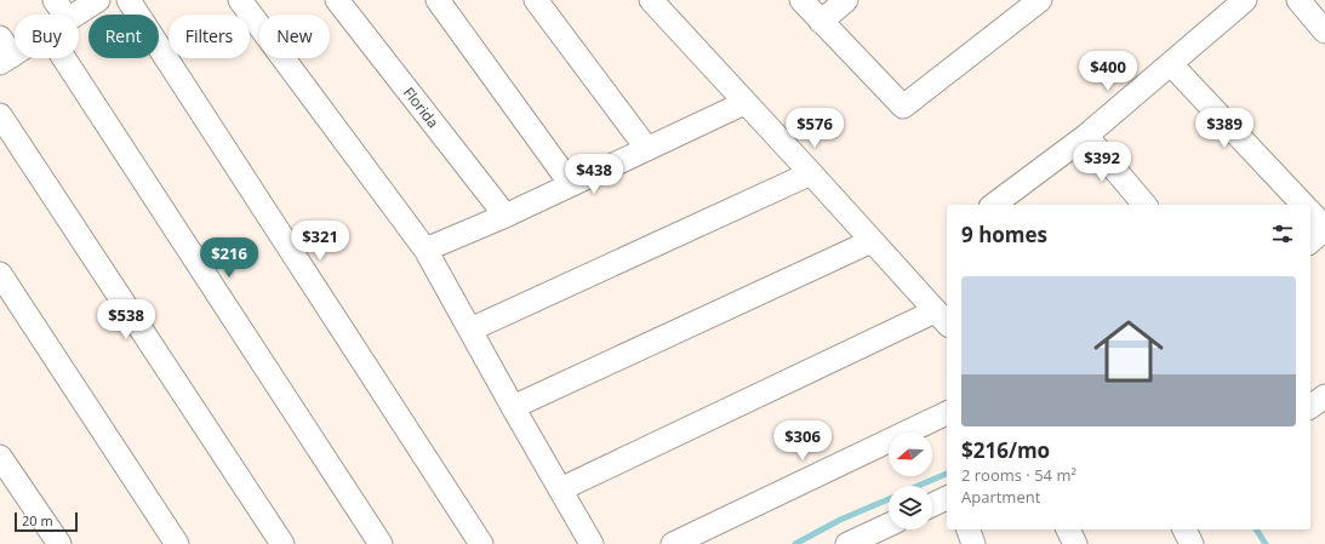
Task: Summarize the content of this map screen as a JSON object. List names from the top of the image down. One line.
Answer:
{"streets":{"street":["Florida"]},"scale_bar":"20 m","north":"left","page":{"chip":["Buy","Rent","Filters","New"],"price":["$400","$576","$389","$392","$438","$321","$216","$538","$306"],"heading":"9 homes","list":[{"name":"$216/mo","note":"2 rooms · 54 m² · Apartment"}],"scale":"20 m"}}
